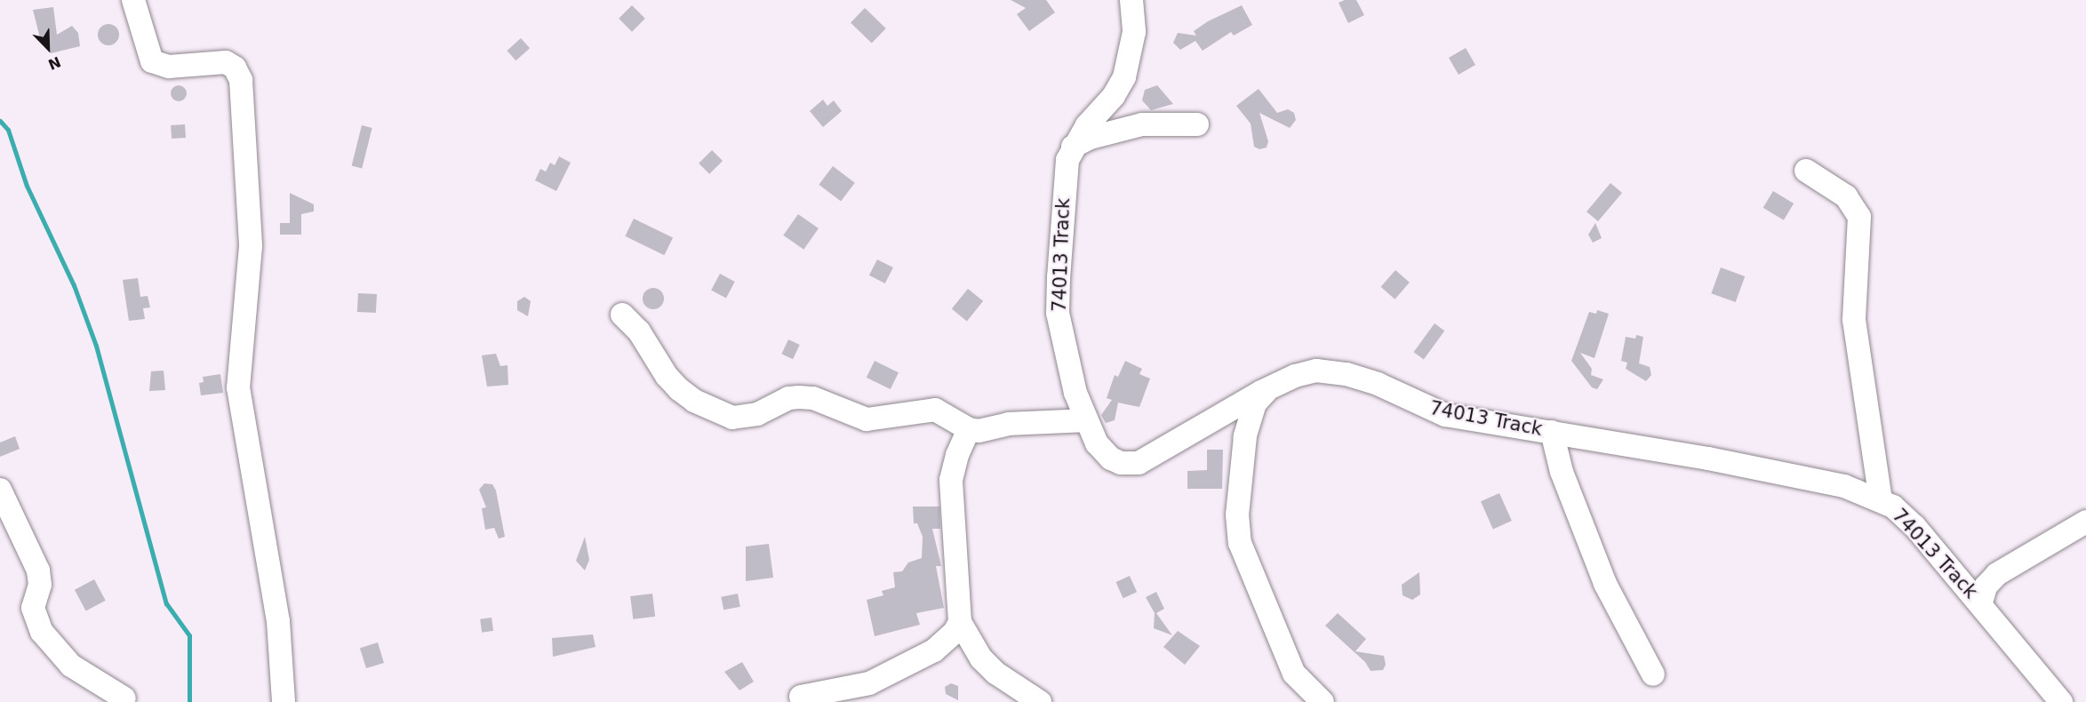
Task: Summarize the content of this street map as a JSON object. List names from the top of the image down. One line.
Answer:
{"streets":{"street":["74013 Track"]},"north":"bottom right"}
